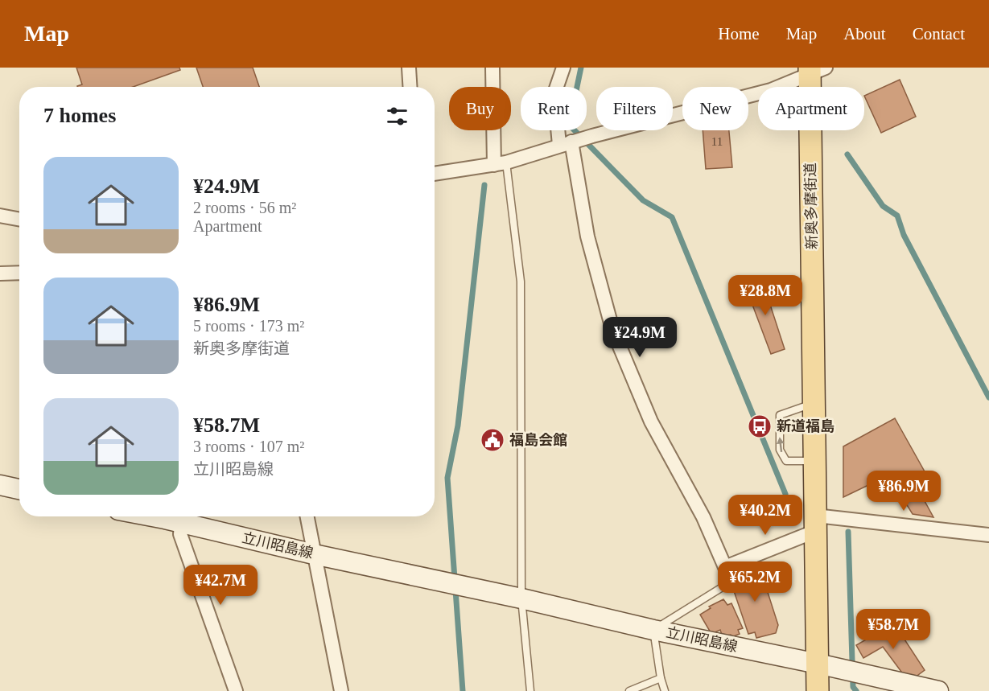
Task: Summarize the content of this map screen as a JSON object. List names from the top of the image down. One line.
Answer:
{"streets":{"main road":["新奥多摩街道","立川昭島線"]},"crossings":[["新奥多摩街道","立川昭島線"]],"places":{"bus stop":["新道福島"],"public building":["福島会館"]},"house_numbers":["11"],"page":{"header":"Map","nav":["Home","Map","About","Contact"],"chip":["Buy","Rent","Filters","New","Apartment"],"heading":"7 homes","list":[{"name":"¥24.9M","note":"2 rooms · 56 m² · Apartment"},{"name":"¥86.9M","note":"5 rooms · 173 m² · 新奥多摩街道"},{"name":"¥58.7M","note":"3 rooms · 107 m² · 立川昭島線"}],"price":["¥28.8M","¥24.9M","¥86.9M","¥40.2M","¥65.2M","¥42.7M","¥58.7M"]}}
